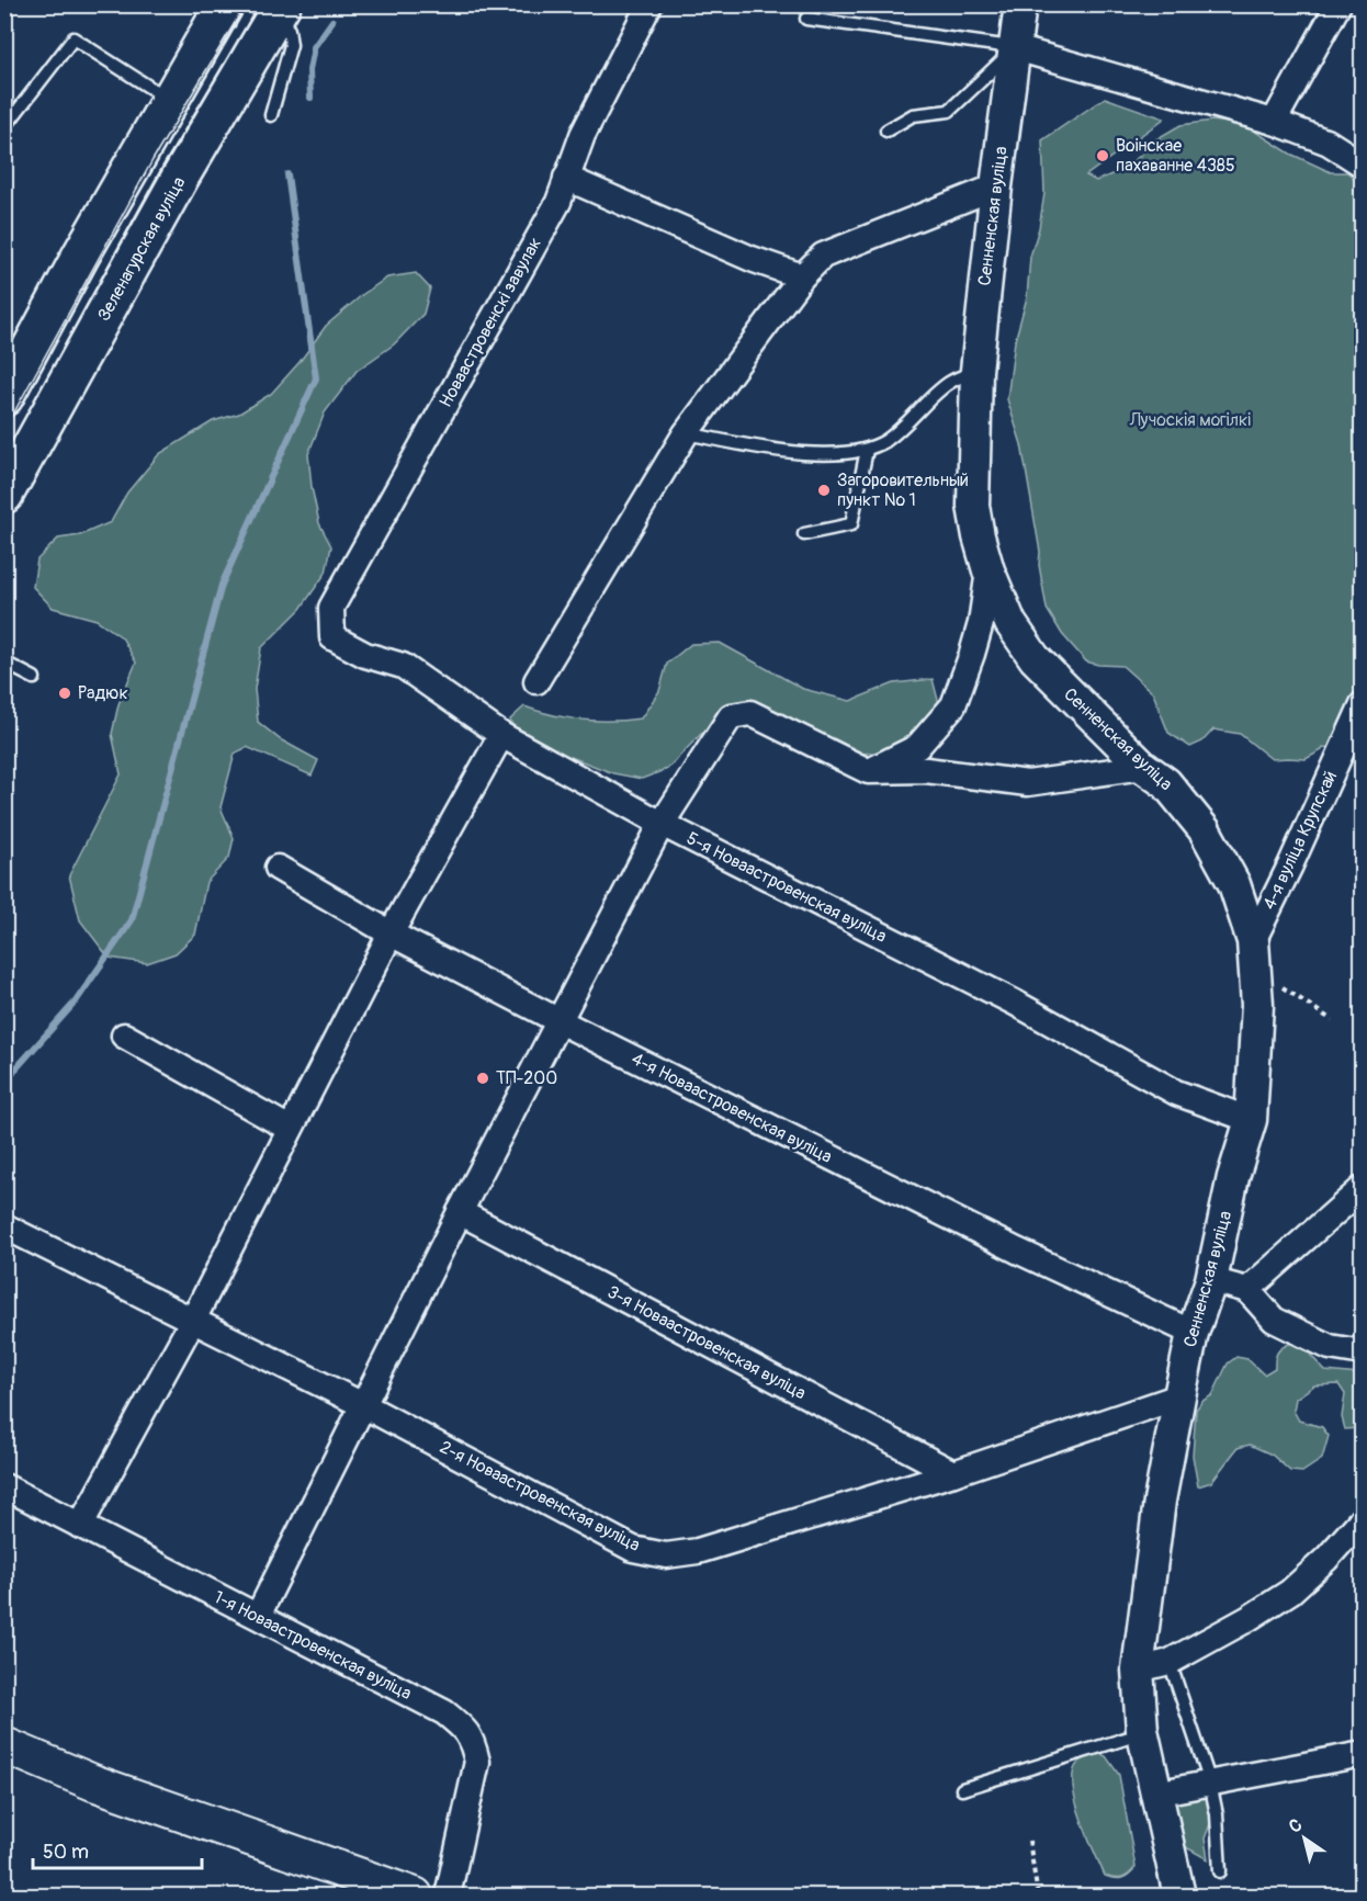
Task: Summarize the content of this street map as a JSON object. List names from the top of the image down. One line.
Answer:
{"streets":{"main road":["Зеленагурская вуліца"],"street":["Сенненская вуліца","Новаастровенскі завулак","4-я вуліца Крупскай","5-я Новаастровенская вуліца","4-я Новаастровенская вуліца","3-я Новаастровенская вуліца","2-я Новаастровенская вуліца","1-я Новаастровенская вуліца"]},"crossings":[["Сенненская вуліца","4-я вуліца Крупскай"],["Сенненская вуліца","5-я Новаастровенская вуліца"],["Сенненская вуліца","4-я Новаастровенская вуліца"],["Сенненская вуліца","2-я Новаастровенская вуліца"],["Новаастровенскі завулак","5-я Новаастровенская вуліца"],["3-я Новаастровенская вуліца","2-я Новаастровенская вуліца"]],"parks":["Лучоскія могілкі"],"places":["Воінскае пахаванне 4385","Загоровительный пункт № 1","Радюк","ТП-200"],"scale_bar":"50 m","north":"top left"}
